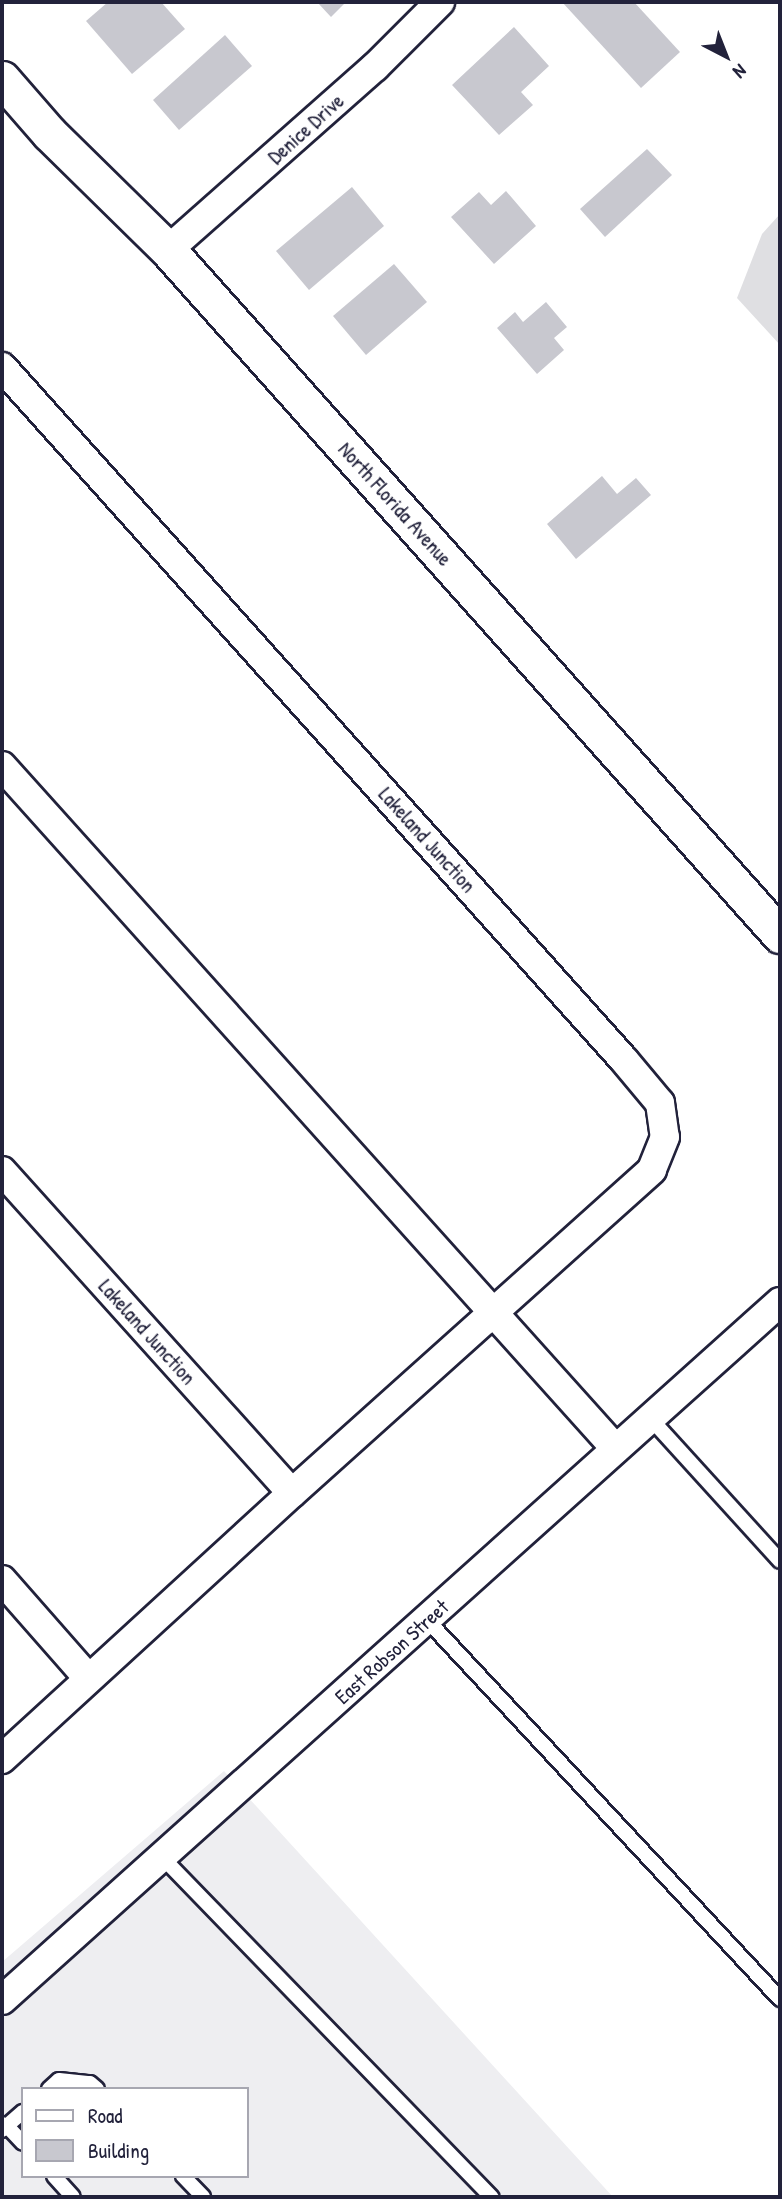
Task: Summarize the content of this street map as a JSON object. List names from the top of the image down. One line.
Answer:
{"streets":{"street":["Denice Drive","North Florida Avenue","Lakeland Junction","East Robson Street"]},"crossings":[["Denice Drive","North Florida Avenue"]],"legend":["Road","Building"],"north":"bottom right"}
